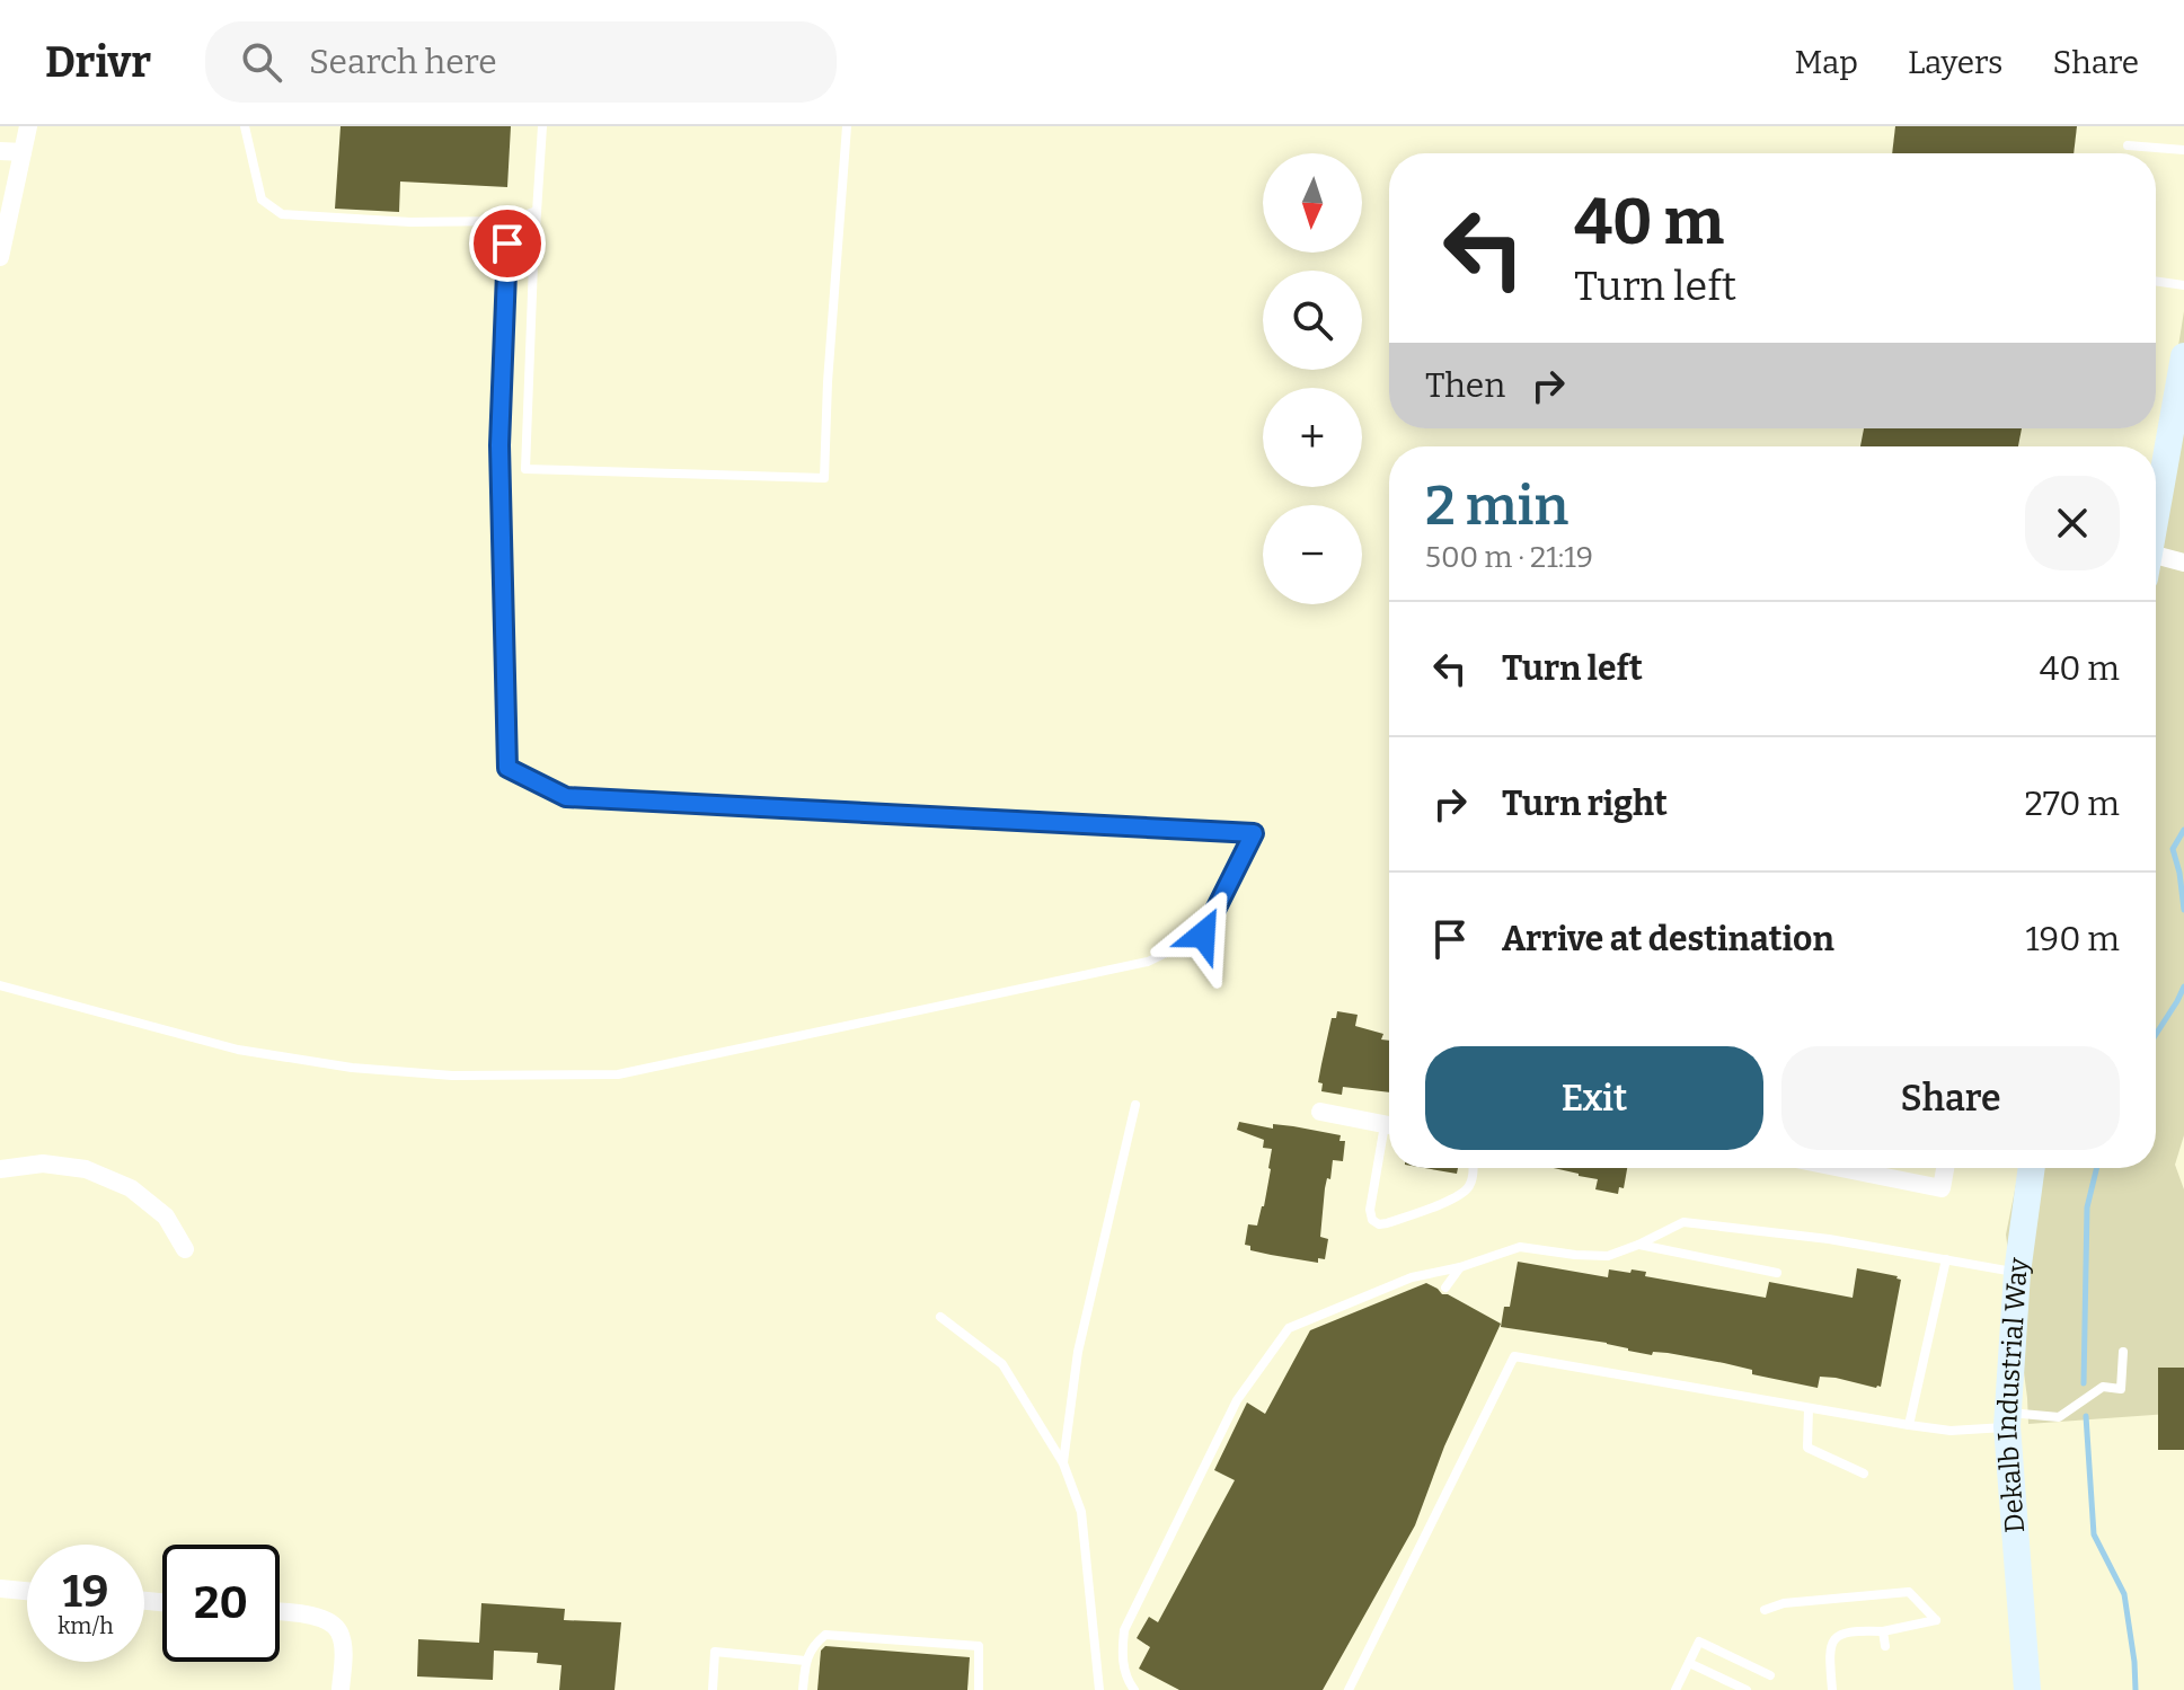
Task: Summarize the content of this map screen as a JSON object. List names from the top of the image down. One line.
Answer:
{"streets":{"main road":["Dekalb Industrial Way"]},"north":"bottom","page":{"header":"Drivr","search":"Search here","nav":["Map","Layers","Share"],"map_buttons":["+","−"],"turn":["40 m","Turn left"],"then":"Then","heading":["2 min","500 m · 21:19"],"list":[{"name":"Turn left","value":"40 m"},{"name":"Turn right","value":"270 m"},{"name":"Arrive at destination","value":"190 m"}],"buttons":["Exit","Share"],"speed":"19 km/h","limit":"20"}}
